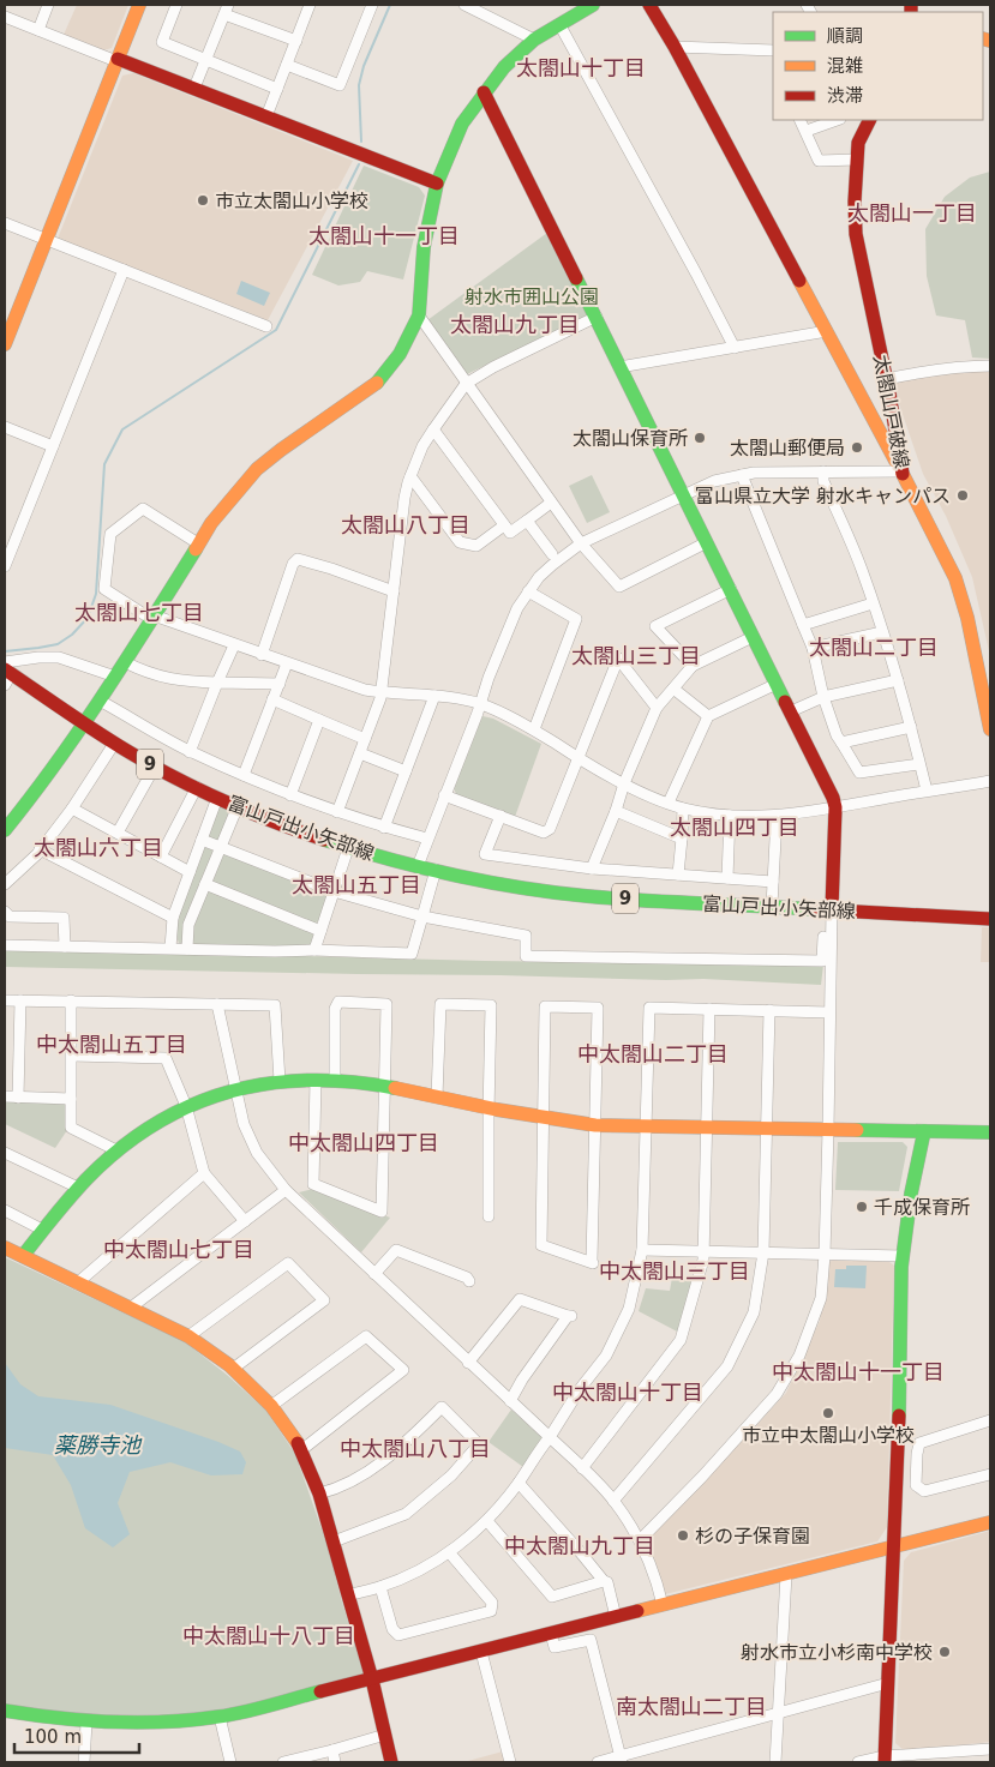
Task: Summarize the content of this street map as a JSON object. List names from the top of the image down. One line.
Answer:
{"streets":{"street":["太閤山戸破線","9","富山戸出小矢部線"]},"districts":["太閤山十丁目","太閤山一丁目","太閤山十一丁目","太閤山九丁目","太閤山八丁目","太閤山七丁目","太閤山二丁目","太閤山三丁目","太閤山四丁目","太閤山六丁目","太閤山五丁目","中太閤山五丁目","中太閤山二丁目","中太閤山四丁目","中太閤山七丁目","中太閤山三丁目","中太閤山十一丁目","中太閤山十丁目","中太閤山八丁目","中太閤山九丁目","中太閤山十八丁目","南太閤山二丁目"],"water":["薬勝寺池"],"parks":["射水市囲山公園"],"places":["市立太閤山小学校","太閤山保育所","太閤山郵便局","富山県立大学 射水キャンパス","千成保育所","市立中太閤山小学校","杉の子保育園","射水市立小杉南中学校"],"legend":["順調","混雑","渋滞"],"scale_bar":"100 m"}
